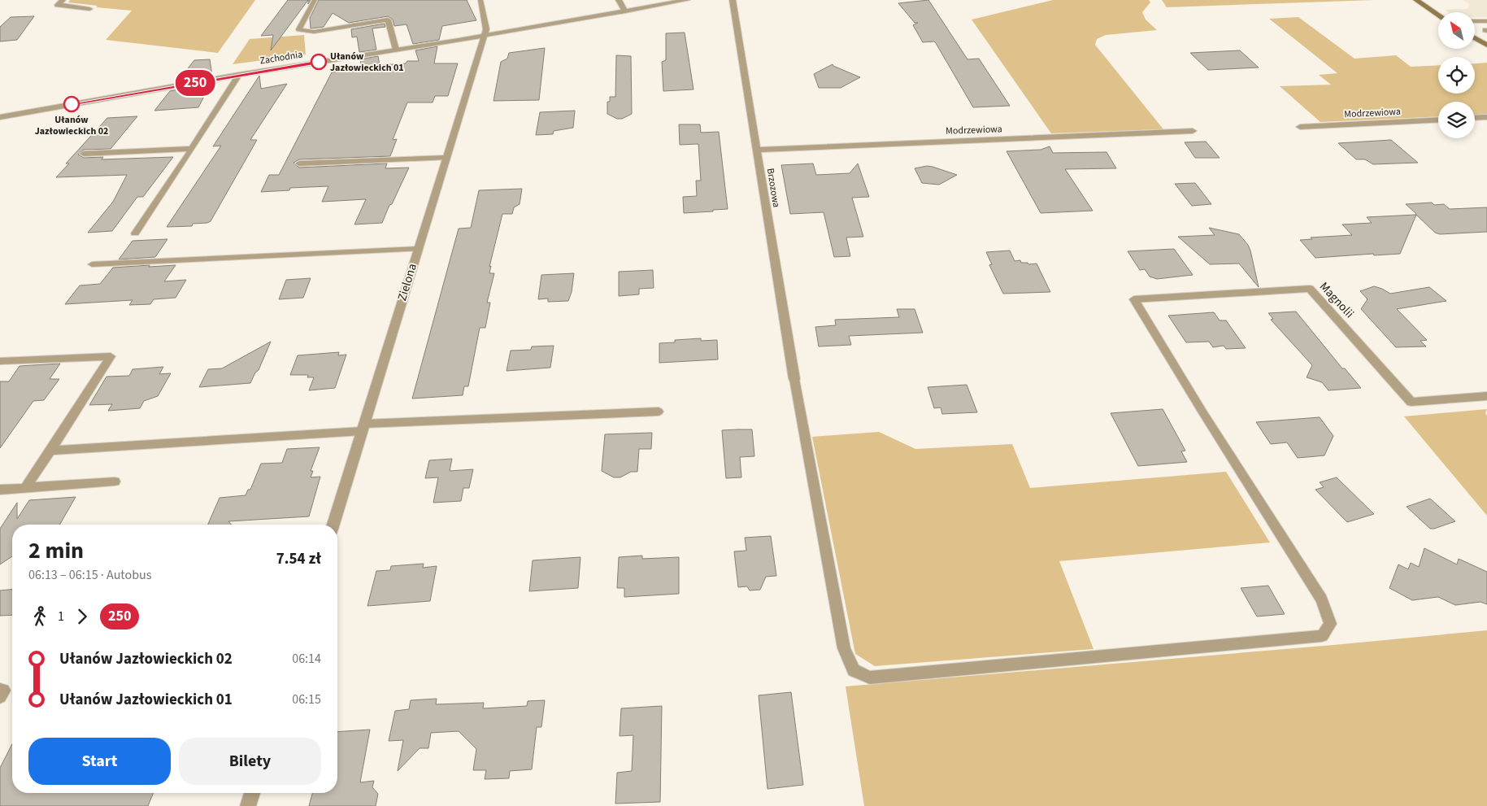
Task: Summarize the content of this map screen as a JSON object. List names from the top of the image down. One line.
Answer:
{"streets":{"street":["Zachodnia","Modrzewiowa","Brzozowa","Zielona","Magnolii"]},"crossings":[["Zachodnia","Zielona"],["Modrzewiowa","Brzozowa"]],"places":["Ułanów Jazłowieckich 01","Ułanów Jazłowieckich 02"],"lines":["bus line 250"],"north":"top left","page":{"on_map":"250","heading":["2 min","06:13 – 06:15 · Autobus","7.54 zł"],"legs":["1","250"],"list":[{"name":"Ułanów Jazłowieckich 02","value":"06:14"},{"name":"Ułanów Jazłowieckich 01","value":"06:15"}],"buttons":["Start","Bilety"]}}
